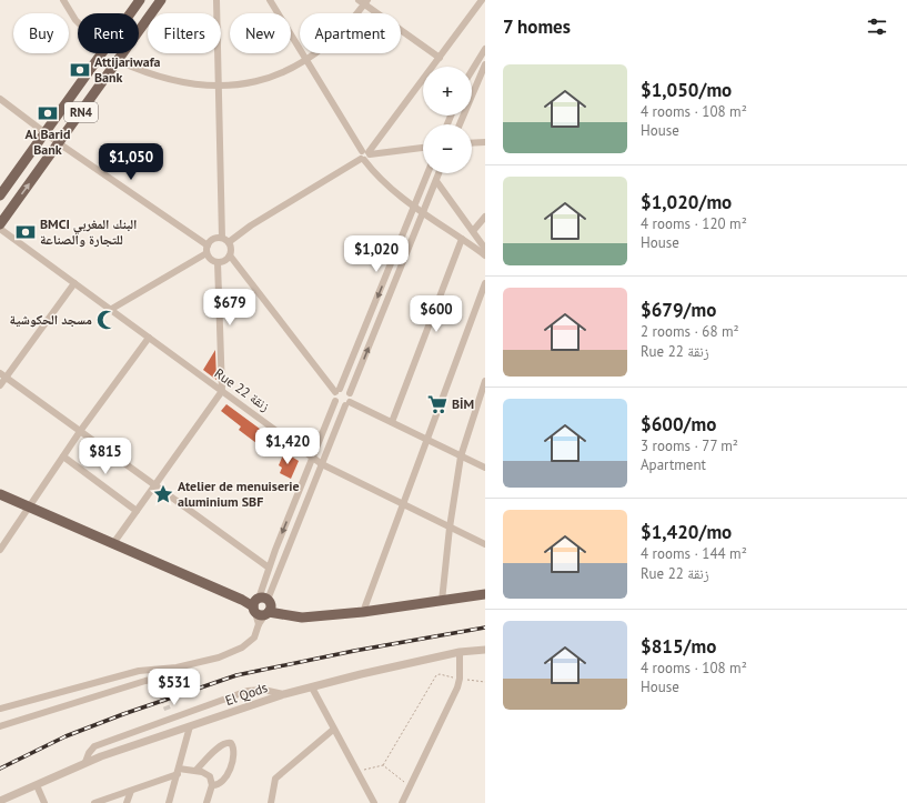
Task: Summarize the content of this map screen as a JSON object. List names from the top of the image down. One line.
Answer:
{"streets":{"main road":["RN4"],"street":["Rue 22 زنقة","El Qods"]},"places":{"bank":["Attijariwafa Bank","Al Barid Bank","BMCI البنك المغربي للتجارة والصناعة"],"mosque":["مسجد الحكوشية"],"supermarket":["BİM"],"place":["Atelier de menuiserie aluminium SBF"]},"page":{"heading":"7 homes","chip":["Buy","Rent","Filters","New","Apartment"],"list":[{"name":"$1,050/mo","note":"4 rooms · 108 m² · House"},{"name":"$1,020/mo","note":"4 rooms · 120 m² · House"},{"name":"$679/mo","note":"2 rooms · 68 m² · Rue 22 زنقة"},{"name":"$600/mo","note":"3 rooms · 77 m² · Apartment"},{"name":"$1,420/mo","note":"4 rooms · 144 m² · Rue 22 زنقة"},{"name":"$815/mo","note":"4 rooms · 108 m² · House"}],"map_buttons":["+","−"],"price":["$1,050","$1,020","$679","$600","$1,420","$815","$531"]}}
